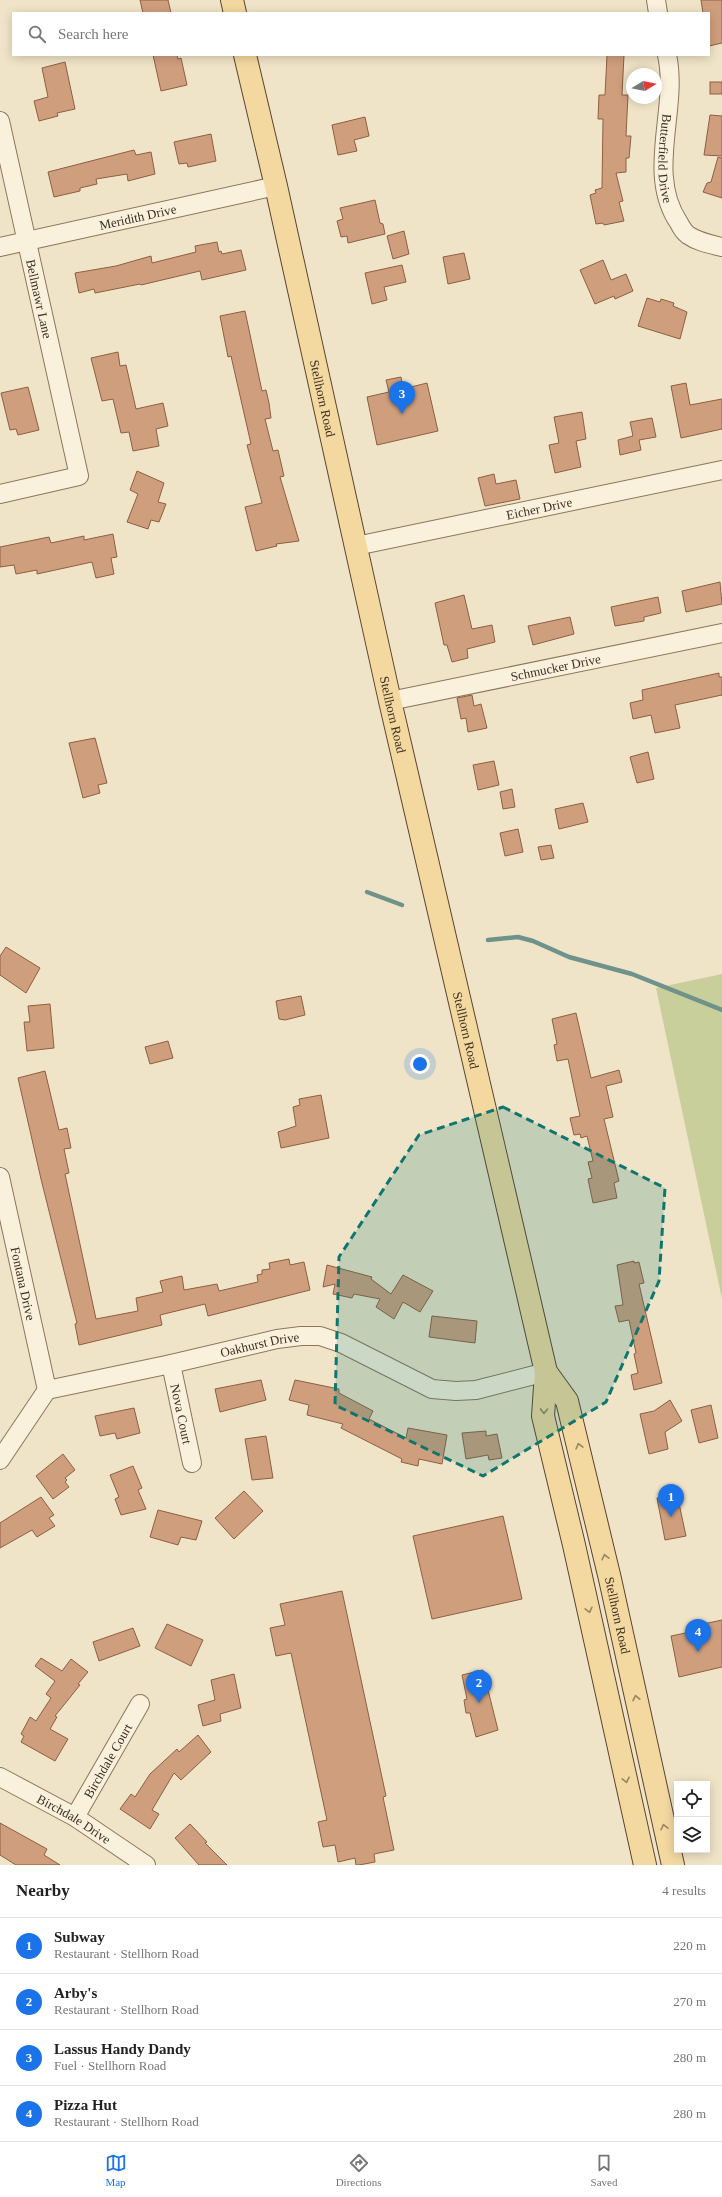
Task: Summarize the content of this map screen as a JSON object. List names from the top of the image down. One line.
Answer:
{"streets":{"main road":["Stellhorn Road"],"street":["Butterfield Drive","Meridith Drive","Bellmawr Lane","Eicher Drive","Schmucker Drive","Fontana Drive","Oakhurst Drive","Nova Court","Birchdale Court","Birchdale Drive"]},"crossings":[["Meridith Drive","Bellmawr Lane"],["Meridith Drive","Stellhorn Road"],["Stellhorn Road","Eicher Drive"],["Stellhorn Road","Schmucker Drive"],["Stellhorn Road","Oakhurst Drive"],["Fontana Drive","Oakhurst Drive"],["Oakhurst Drive","Nova Court"],["Birchdale Court","Birchdale Drive"]],"north":"right","page":{"search":"Search here","pins":["3","1","4","2"],"heading":["Nearby","4 results"],"list":[{"mark":"1","name":"Subway","note":"Restaurant · Stellhorn Road","value":"220 m"},{"mark":"2","name":"Arby's","note":"Restaurant · Stellhorn Road","value":"270 m"},{"mark":"3","name":"Lassus Handy Dandy","note":"Fuel · Stellhorn Road","value":"280 m"},{"mark":"4","name":"Pizza Hut","note":"Restaurant · Stellhorn Road","value":"280 m"}],"nav":["Map","Directions","Saved"]}}
